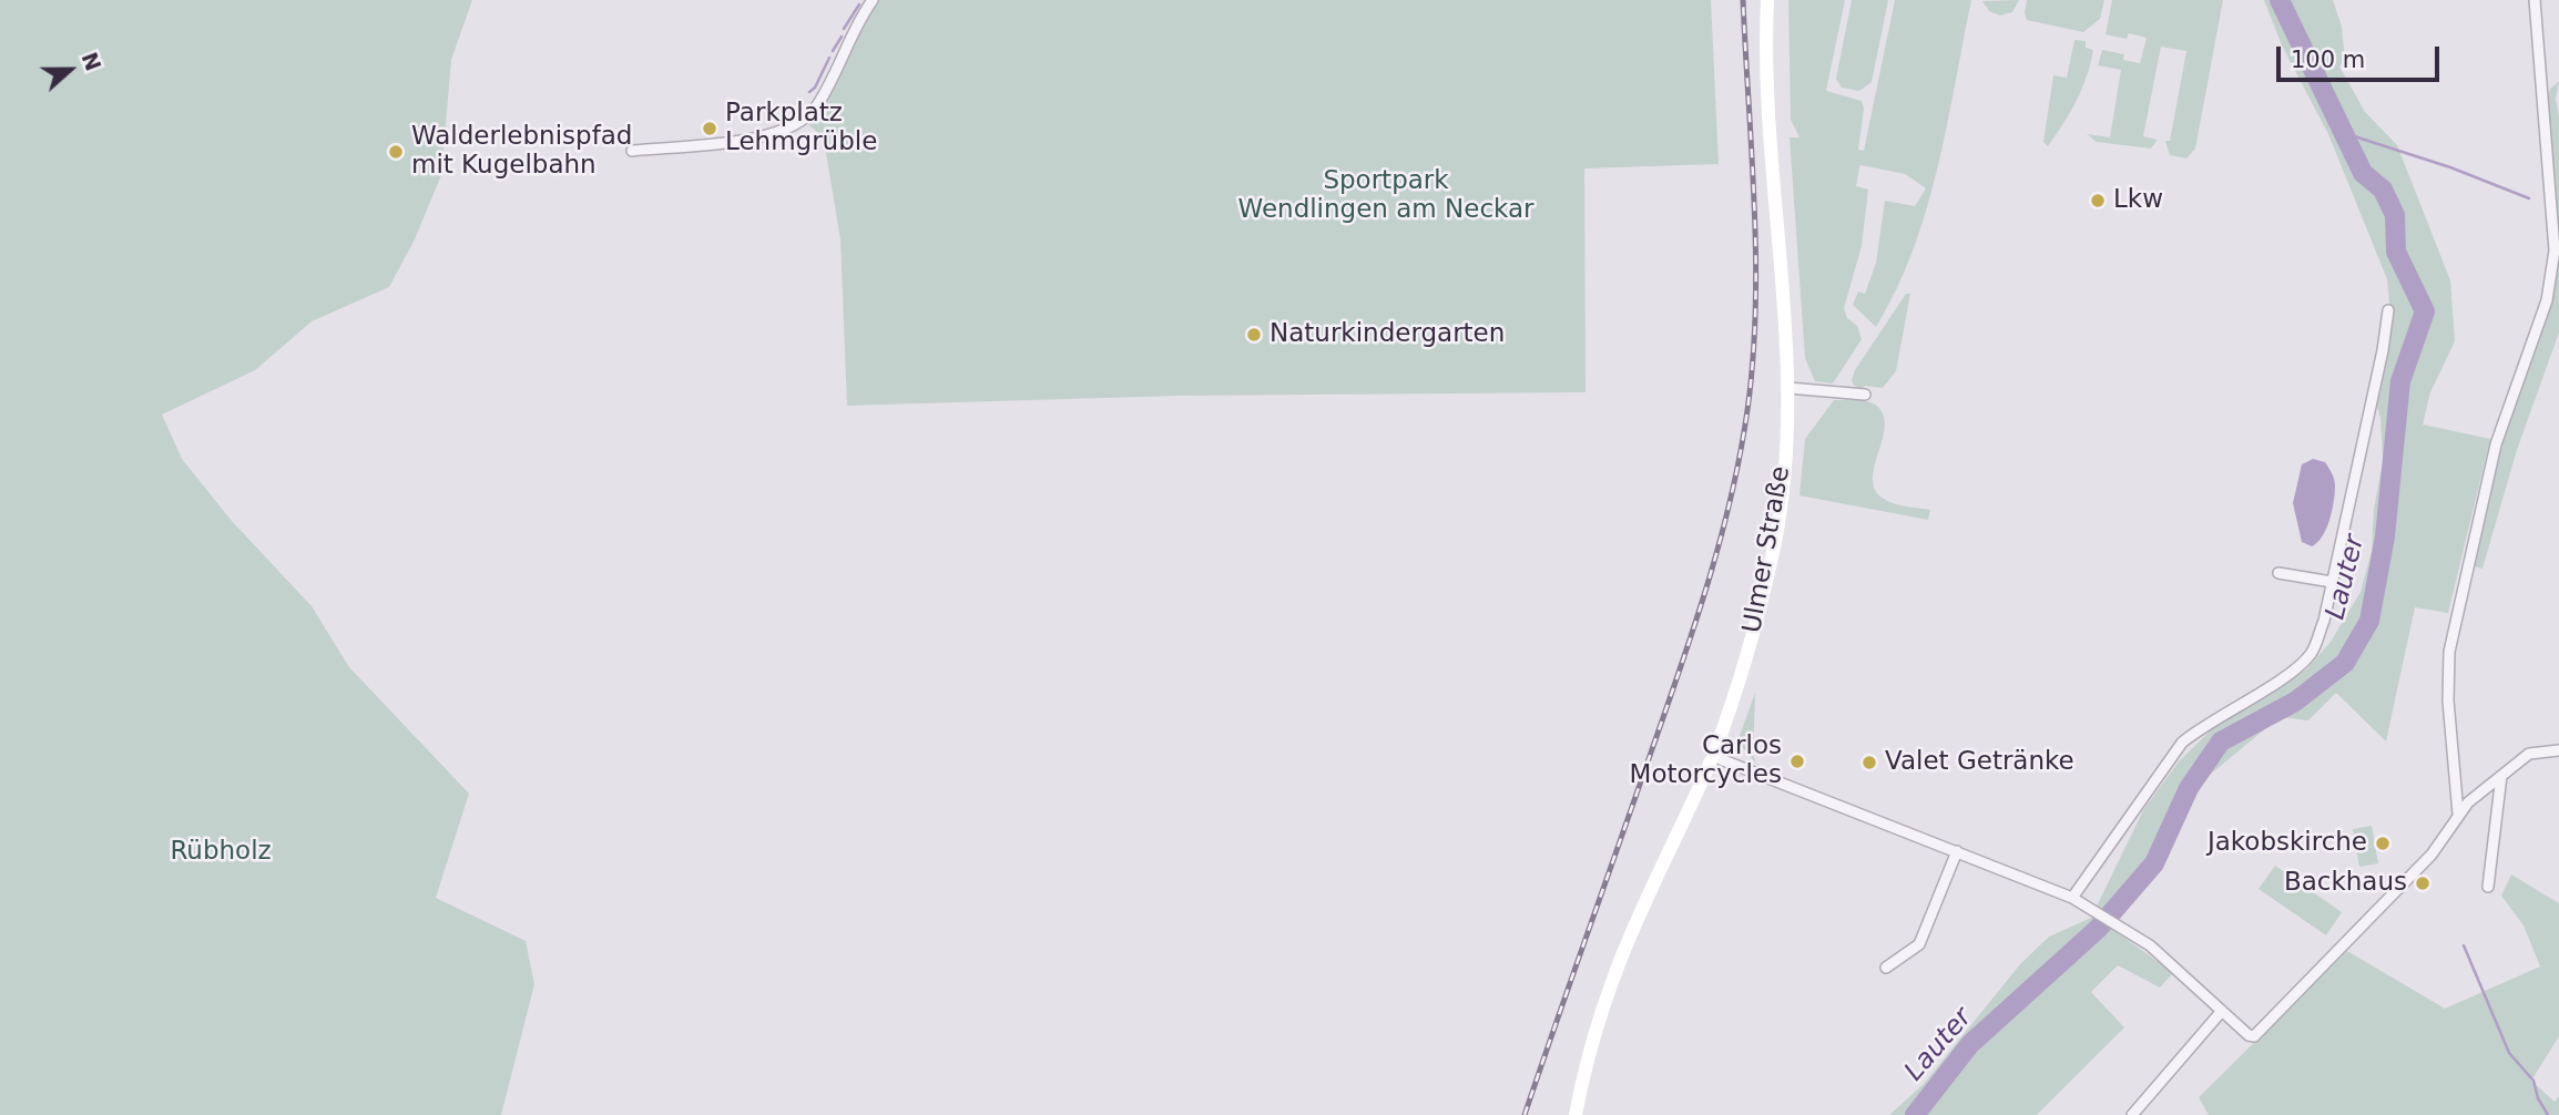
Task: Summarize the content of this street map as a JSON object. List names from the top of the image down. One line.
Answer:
{"streets":{"main road":["Ulmer Straße"]},"water":["Lauter"],"parks":["Sportpark Wendlingen am Neckar","Rübholz"],"places":["Parkplatz Lehmgrüble","Walderlebnispfad mit Kugelbahn","Lkw","Naturkindergarten","Carlos Motorcycles","Valet Getränke","Jakobskirche","Backhaus"],"scale_bar":"100 m","north":"right"}
